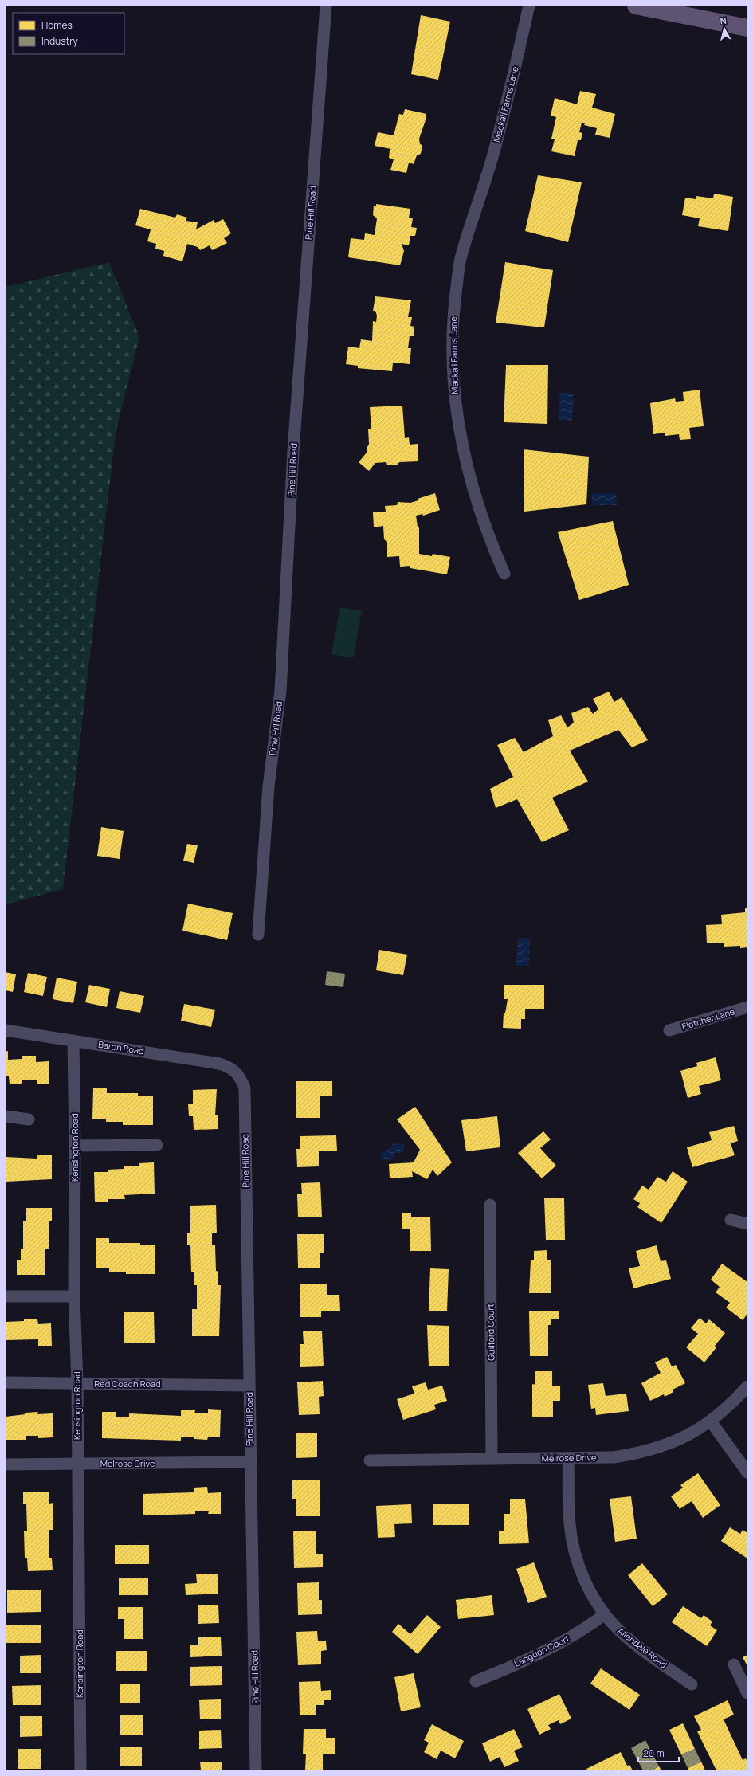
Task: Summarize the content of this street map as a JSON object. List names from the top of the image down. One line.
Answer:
{"streets":{"street":["Mackall Farms Lane","Pine Hill Road","Fletcher Lane","Baron Road","Kensington Road","Guilford Court","Red Coach Road","Melrose Drive","Allendale Road","Langdon Court"]},"crossings":[["Pine Hill Road","Baron Road"],["Pine Hill Road","Red Coach Road"],["Pine Hill Road","Melrose Drive"],["Baron Road","Kensington Road"],["Kensington Road","Red Coach Road"],["Kensington Road","Melrose Drive"],["Guilford Court","Melrose Drive"],["Melrose Drive","Allendale Road"],["Allendale Road","Langdon Court"]],"legend":["Homes","Industry"],"scale_bar":"20 m","north":"top"}
